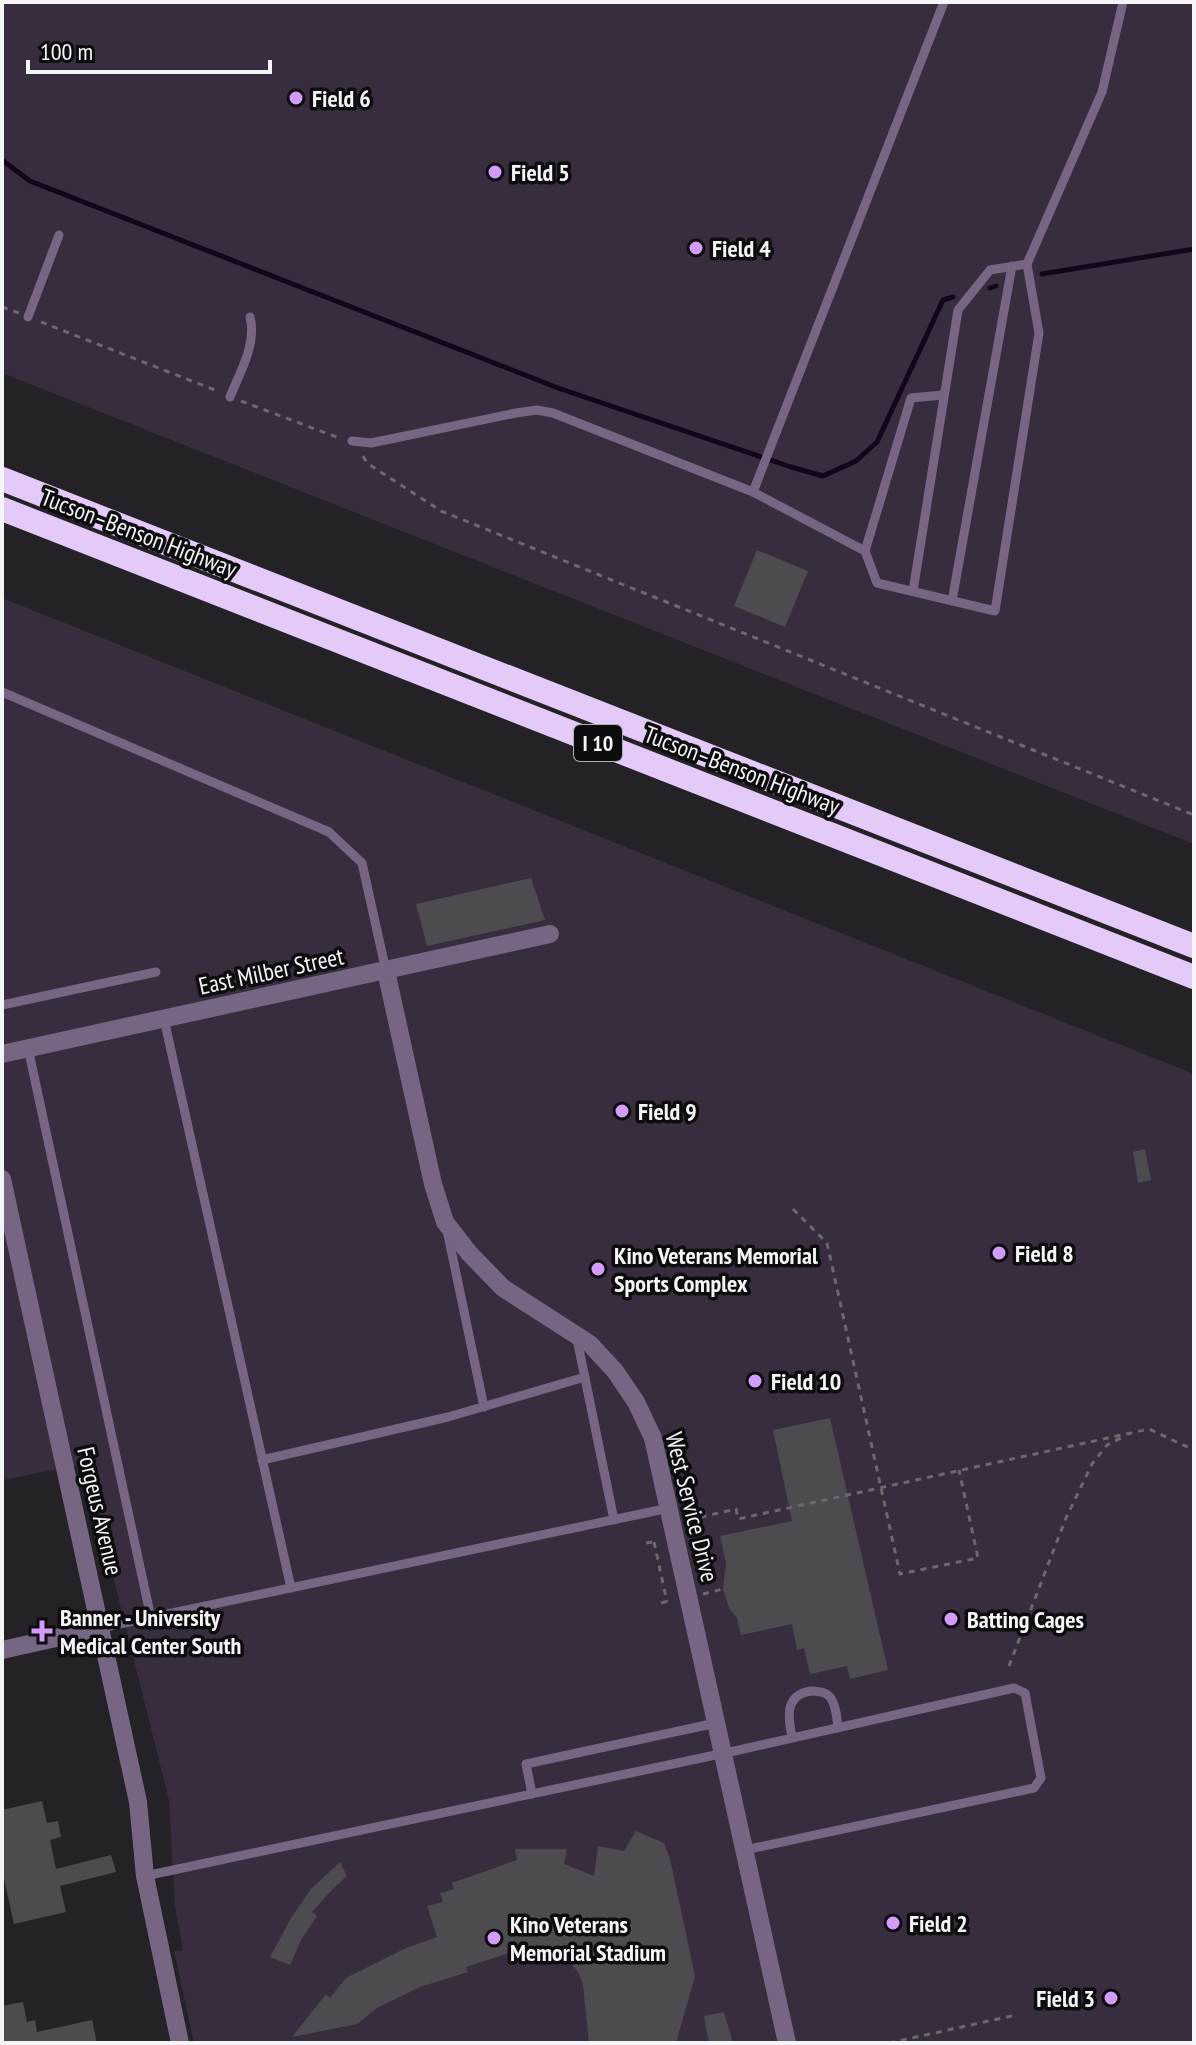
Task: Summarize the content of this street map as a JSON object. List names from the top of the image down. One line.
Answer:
{"streets":{"highway":["Tucson–Benson Highway","I 10"],"street":["East Milber Street","West Service Drive","Forgeus Avenue"]},"crossings":[["East Milber Street","West Service Drive"]],"places":{"other":["Field 6","Field 5","Field 4","Field 9","Field 8","Kino Veterans Memorial Sports Complex","Field 10","Batting Cages","Field 2","Kino Veterans Memorial Stadium","Field 3"],"health":["Banner - University Medical Center South"]},"scale_bar":"100 m"}
